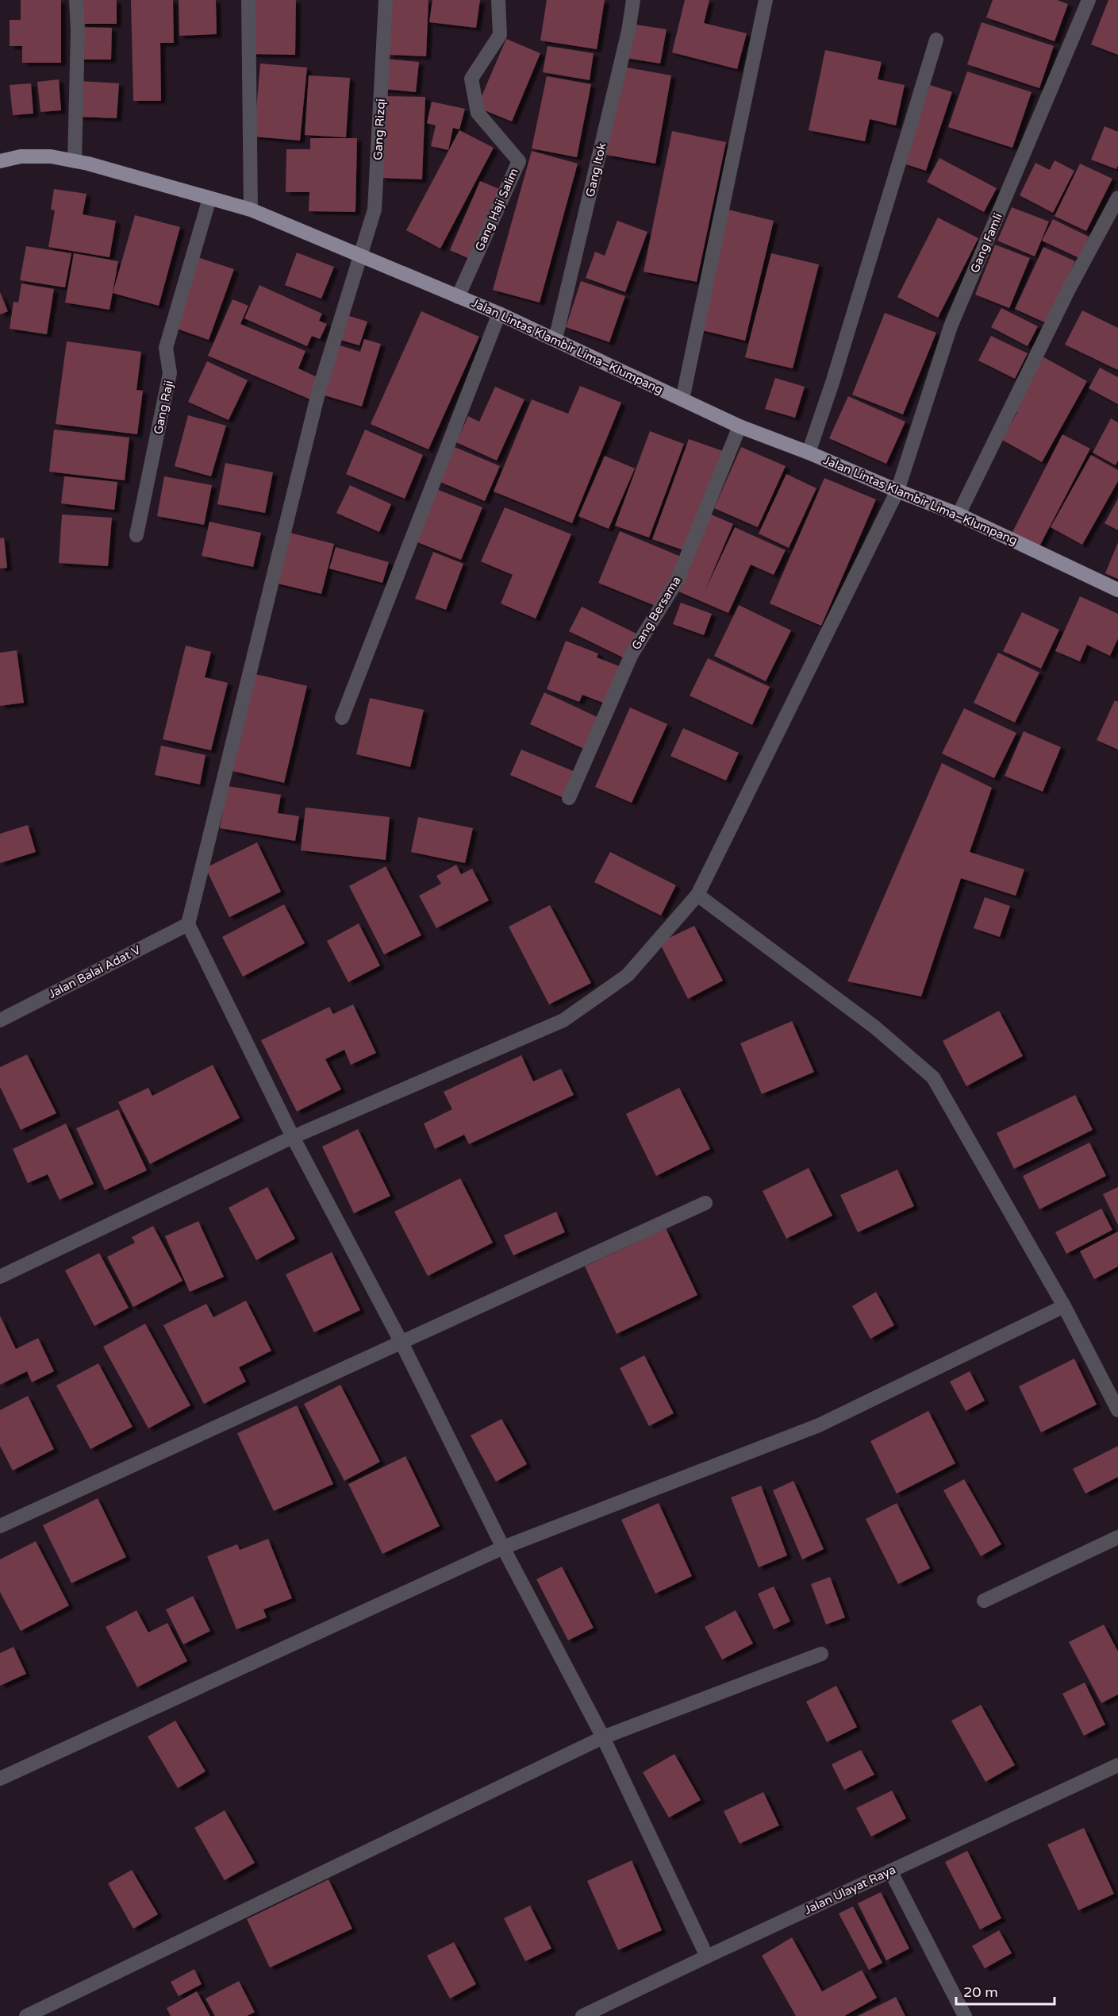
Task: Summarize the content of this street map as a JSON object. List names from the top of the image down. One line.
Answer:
{"streets":{"main road":["Jalan Lintas Klambir Lima–Klumpang"],"street":["Gang Rizqi","Gang Itok","Gang Haji Salim","Gang Famli","Gang Raji","Gang Bersama","Jalan Balai Adat V","Jalan Ulayat Raya"]},"crossings":[["Gang Rizqi","Jalan Lintas Klambir Lima–Klumpang"],["Gang Rizqi","Jalan Balai Adat V"],["Gang Itok","Jalan Lintas Klambir Lima–Klumpang"],["Gang Haji Salim","Jalan Lintas Klambir Lima–Klumpang"],["Gang Famli","Jalan Lintas Klambir Lima–Klumpang"],["Jalan Lintas Klambir Lima–Klumpang","Gang Raji"],["Jalan Lintas Klambir Lima–Klumpang","Gang Bersama"]],"scale_bar":"20 m"}
